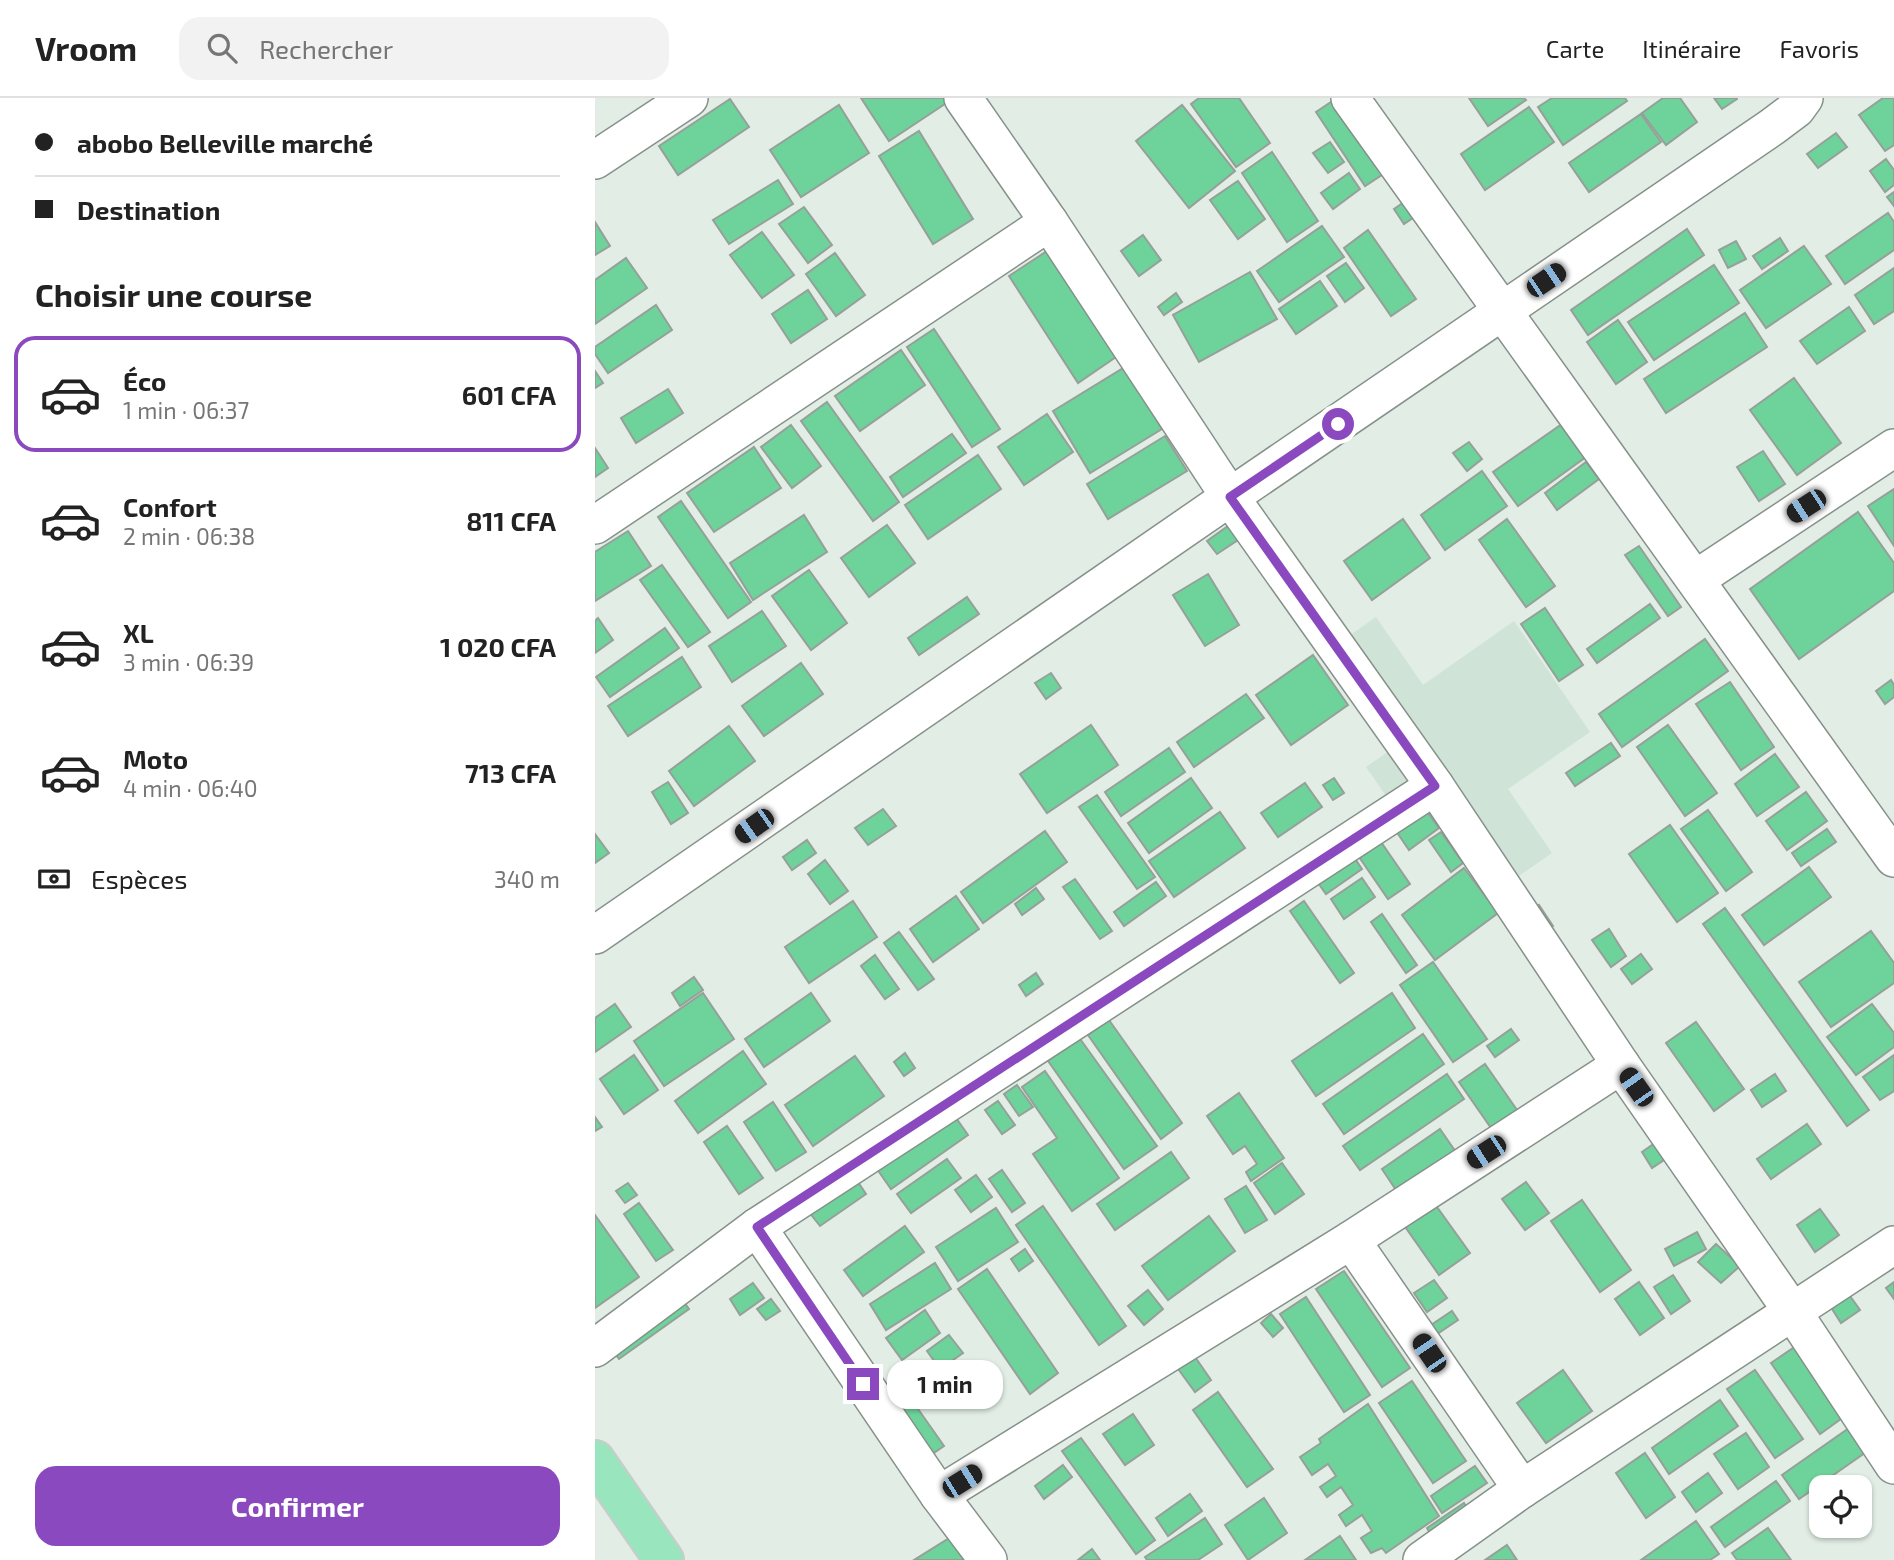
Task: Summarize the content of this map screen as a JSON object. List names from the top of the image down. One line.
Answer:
{"page":{"header":"Vroom","search":"Rechercher","nav":["Carte","Itinéraire","Favoris"],"banner":["abobo Belleville marché","Destination"],"heading":"Choisir une course","list":[{"name":"Éco","note":"1 min · 06:37","value":"601 CFA"},{"name":"Confort","note":"2 min · 06:38","value":"811 CFA"},{"name":"XL","note":"3 min · 06:39","value":"1 020 CFA"},{"name":"Moto","note":"4 min · 06:40","value":"713 CFA"}],"pay":["Espèces","340 m"],"bubble":"1 min","buttons":"Confirmer"}}
